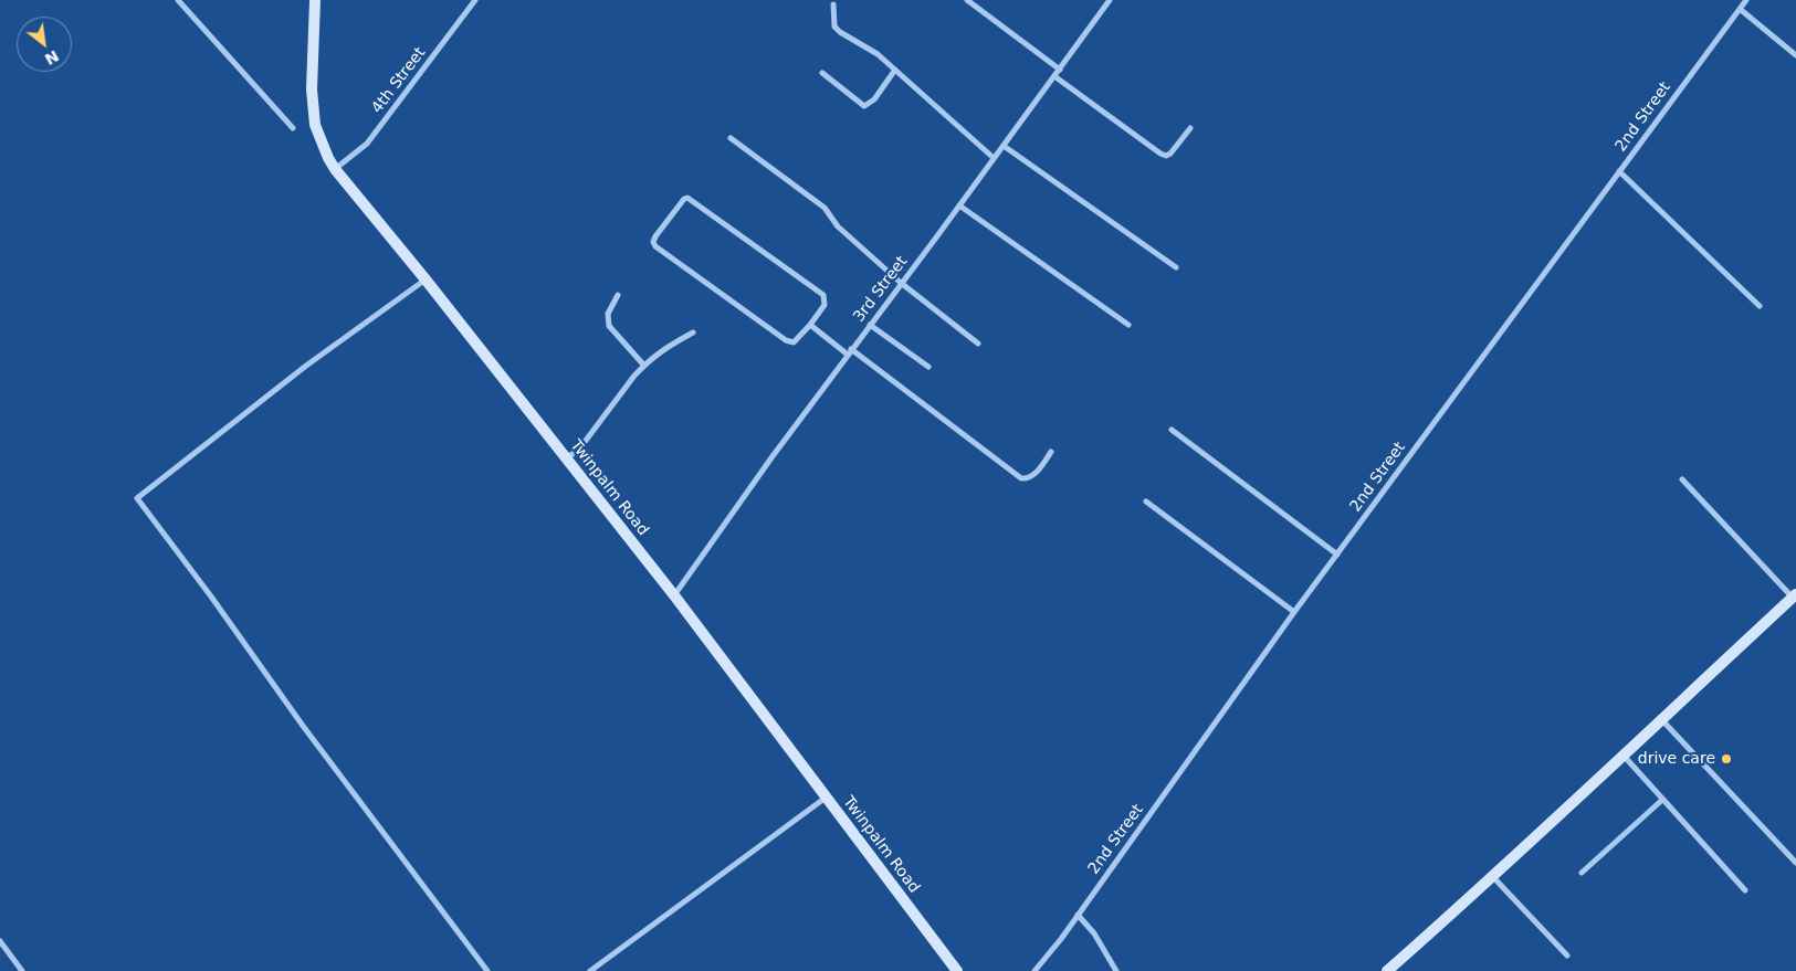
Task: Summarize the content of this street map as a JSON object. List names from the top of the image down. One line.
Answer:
{"streets":{"main road":["Twinpalm Road"],"street":["4th Street","2nd Street","3rd Street"]},"crossings":[["4th Street","Twinpalm Road"],["3rd Street","Twinpalm Road"]],"places":["drive care"],"north":"bottom right"}
